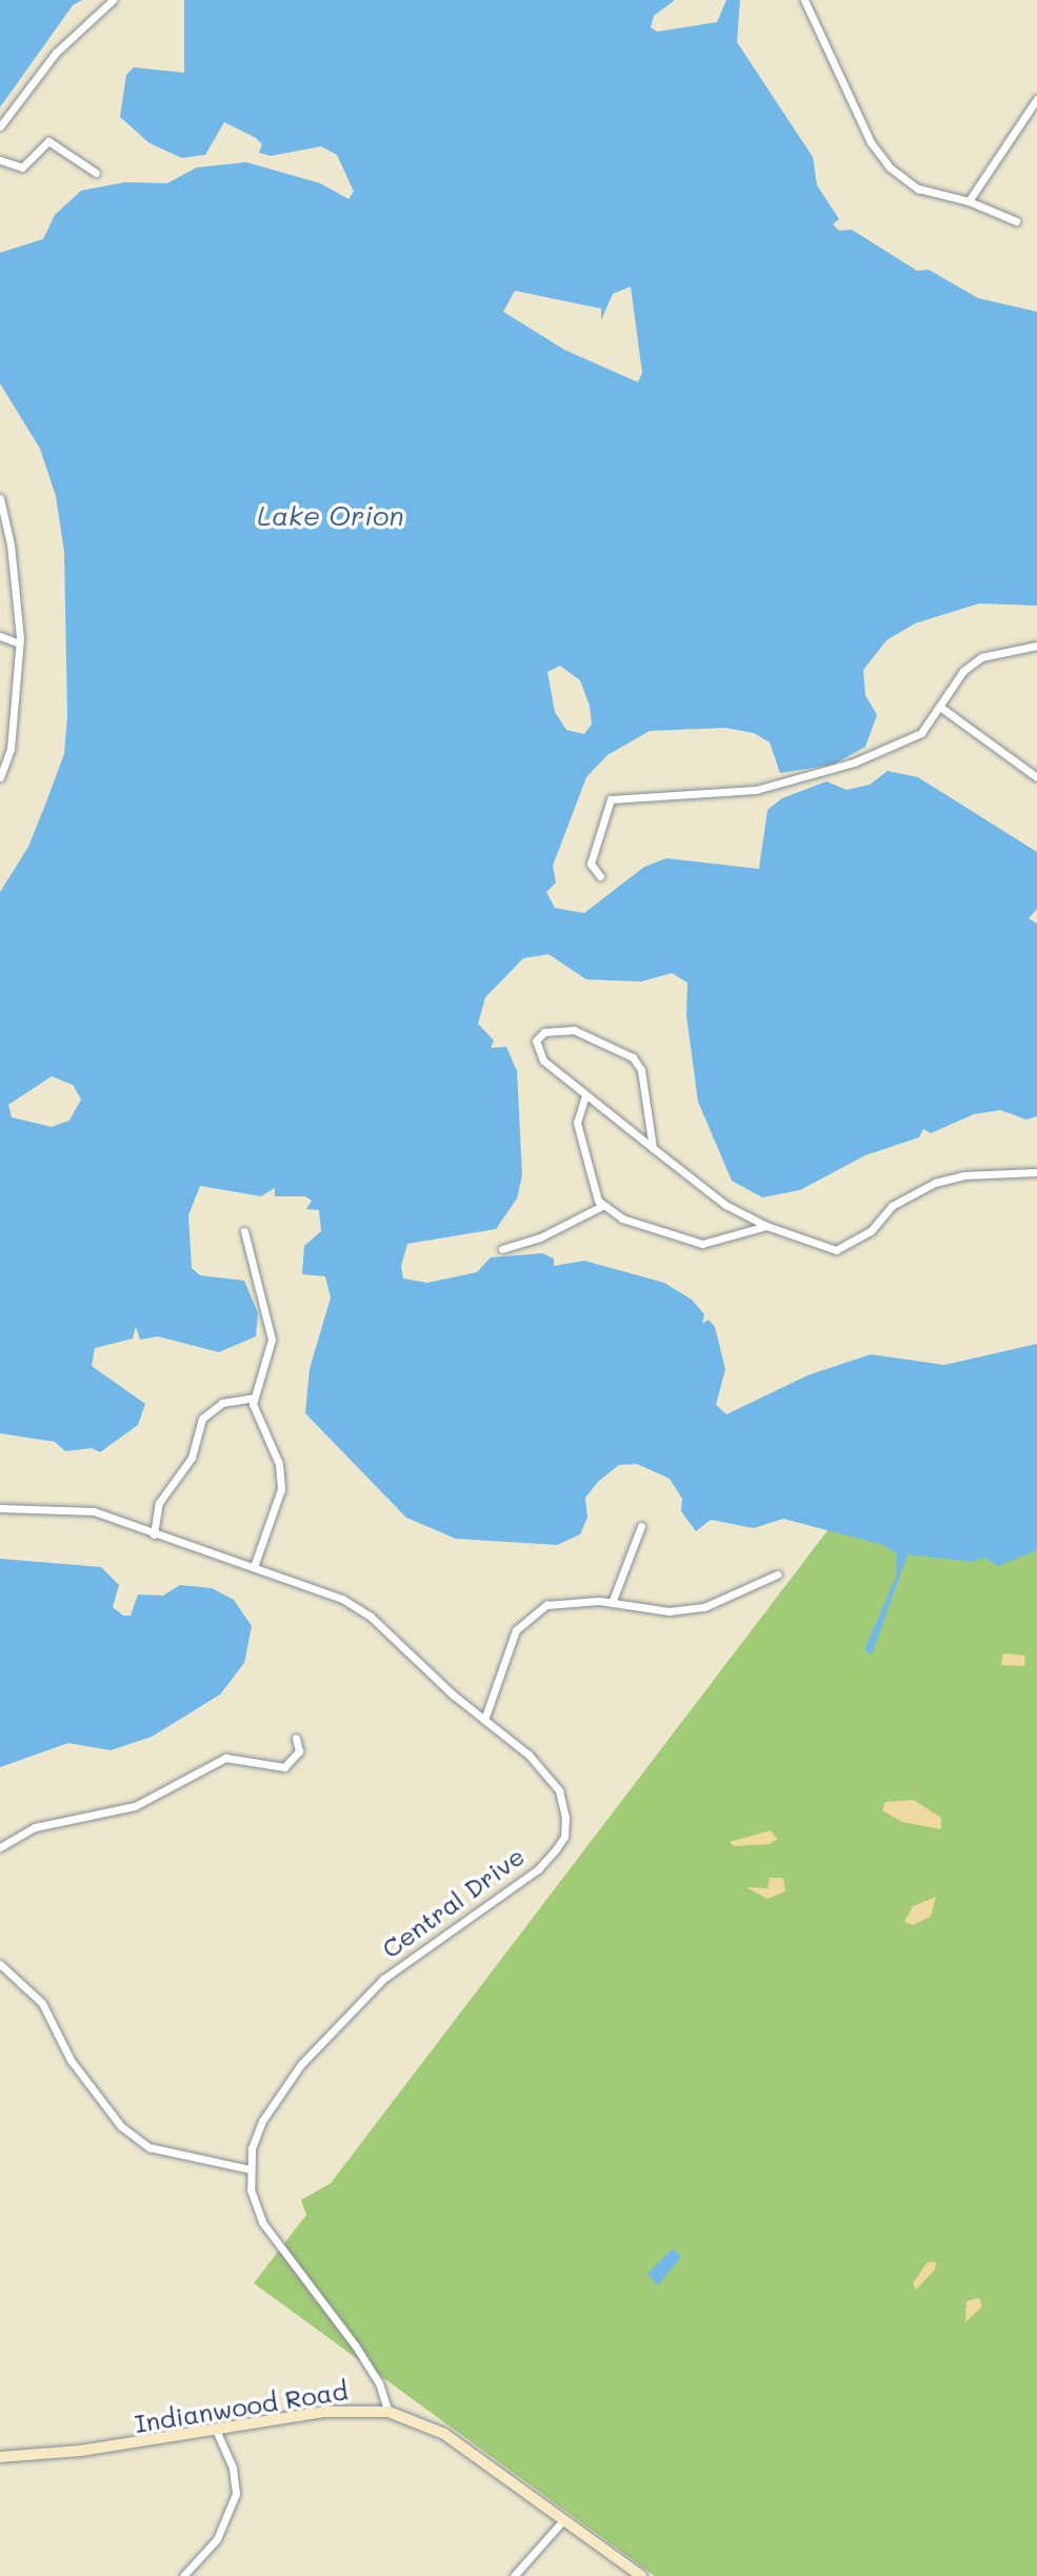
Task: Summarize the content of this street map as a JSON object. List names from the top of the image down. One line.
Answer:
{"streets":{"street":["Central Drive","Indianwood Road"]},"crossings":[["Central Drive","Indianwood Road"]],"water":["Lake Orion"]}
